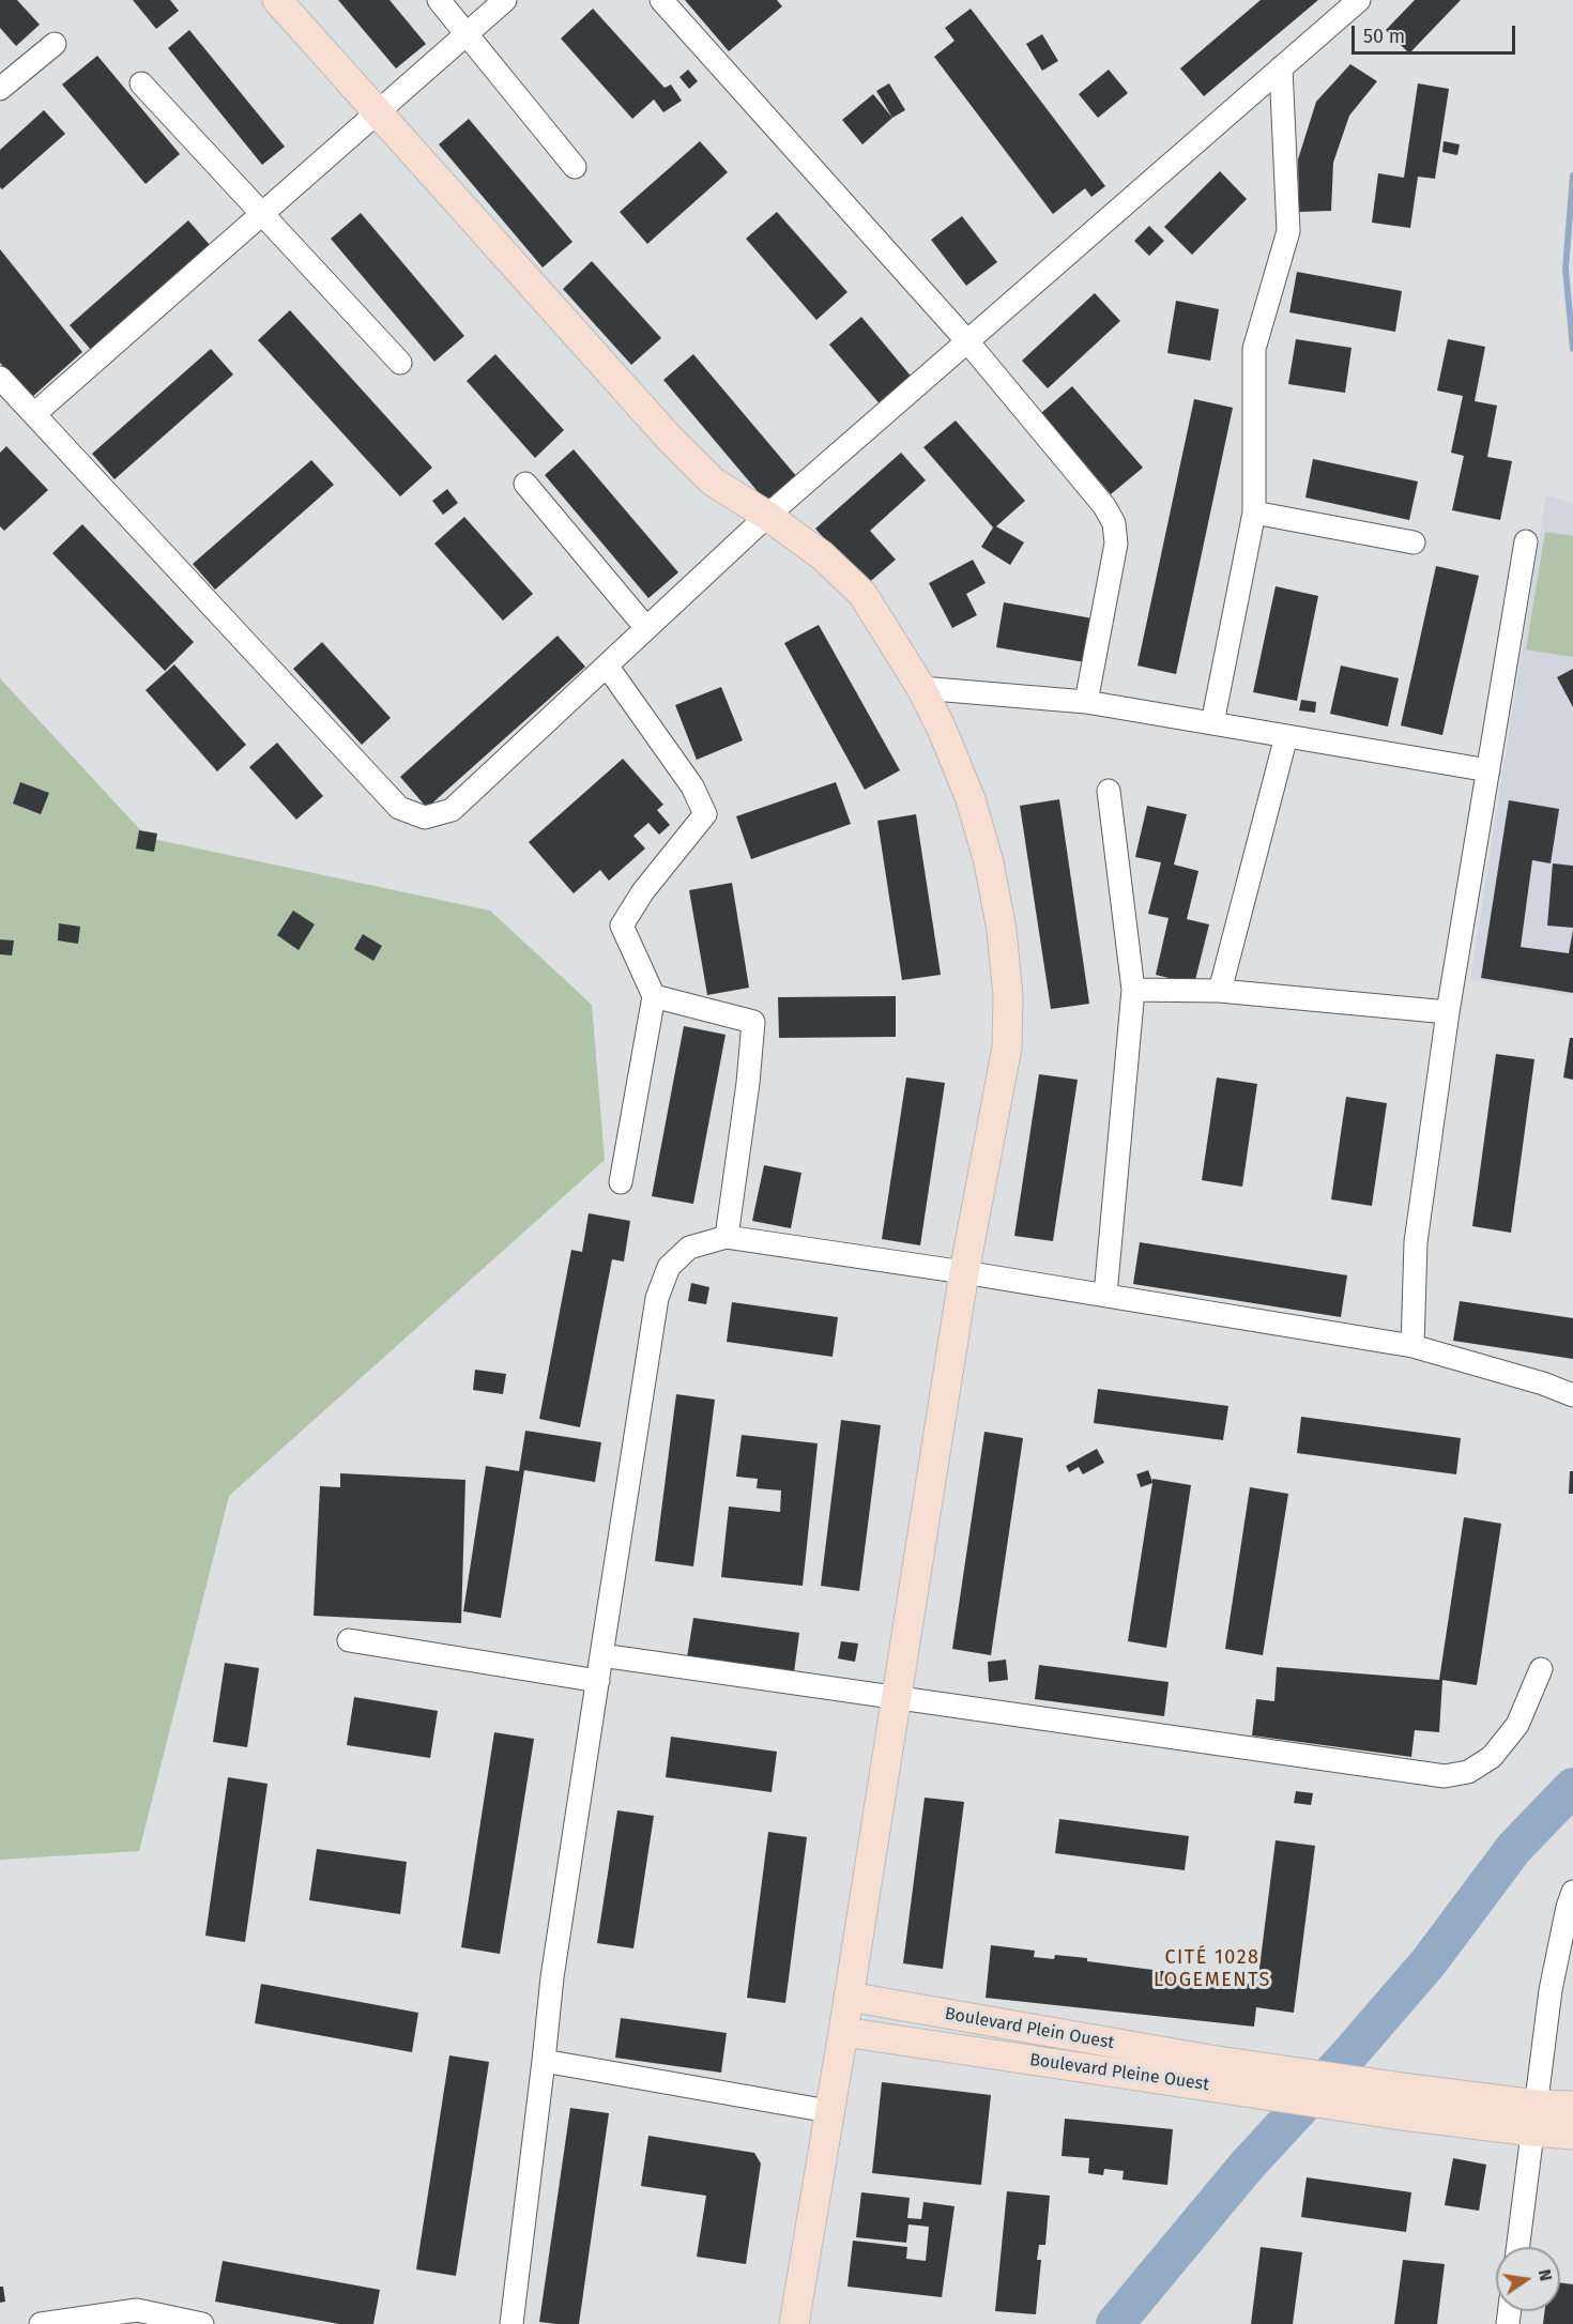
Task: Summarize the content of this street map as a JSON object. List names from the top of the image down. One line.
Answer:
{"streets":{"main road":["Boulevard Plein Ouest","Boulevard Pleine Ouest"]},"crossings":[["Boulevard Plein Ouest","Boulevard Pleine Ouest"]],"districts":["CITÉ 1028 LOGEMENTS"],"scale_bar":"50 m","north":"right"}
